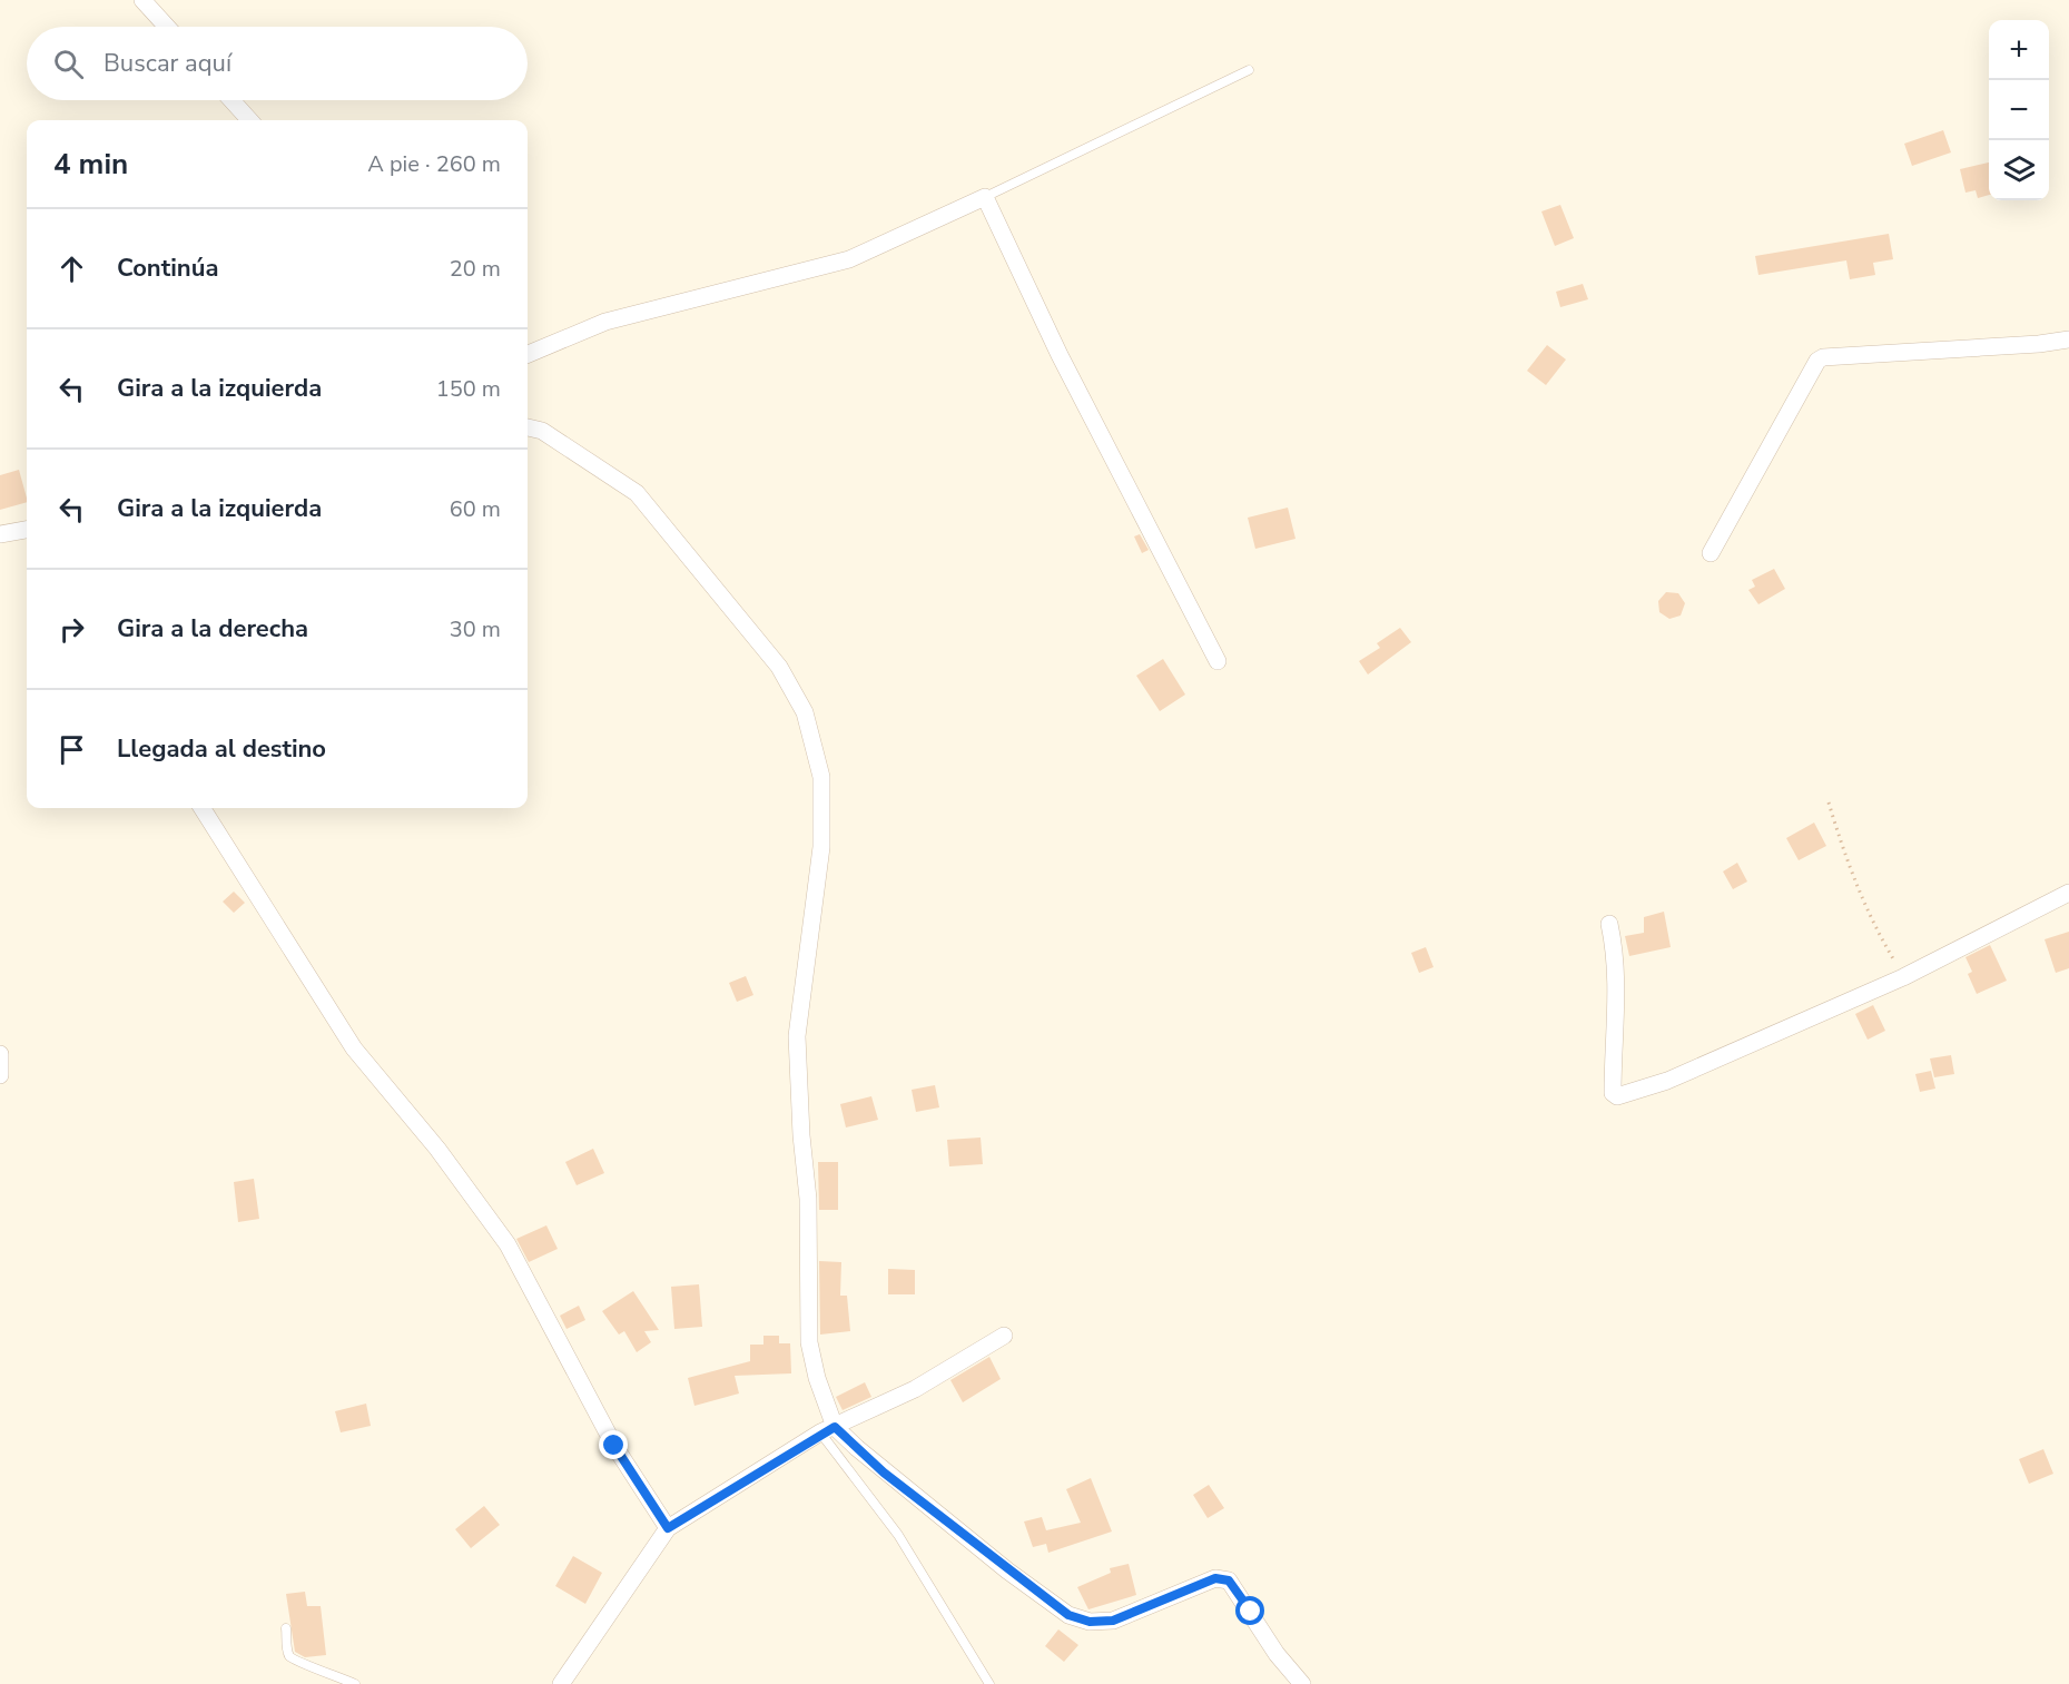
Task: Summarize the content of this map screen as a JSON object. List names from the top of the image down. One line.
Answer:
{"page":{"map_buttons":["+","−"],"search":"Buscar aquí","heading":["4 min","A pie · 260 m"],"list":[["Continúa","20 m"],["Gira a la izquierda","150 m"],["Gira a la izquierda","60 m"],["Gira a la derecha","30 m"],"Llegada al destino"]}}
